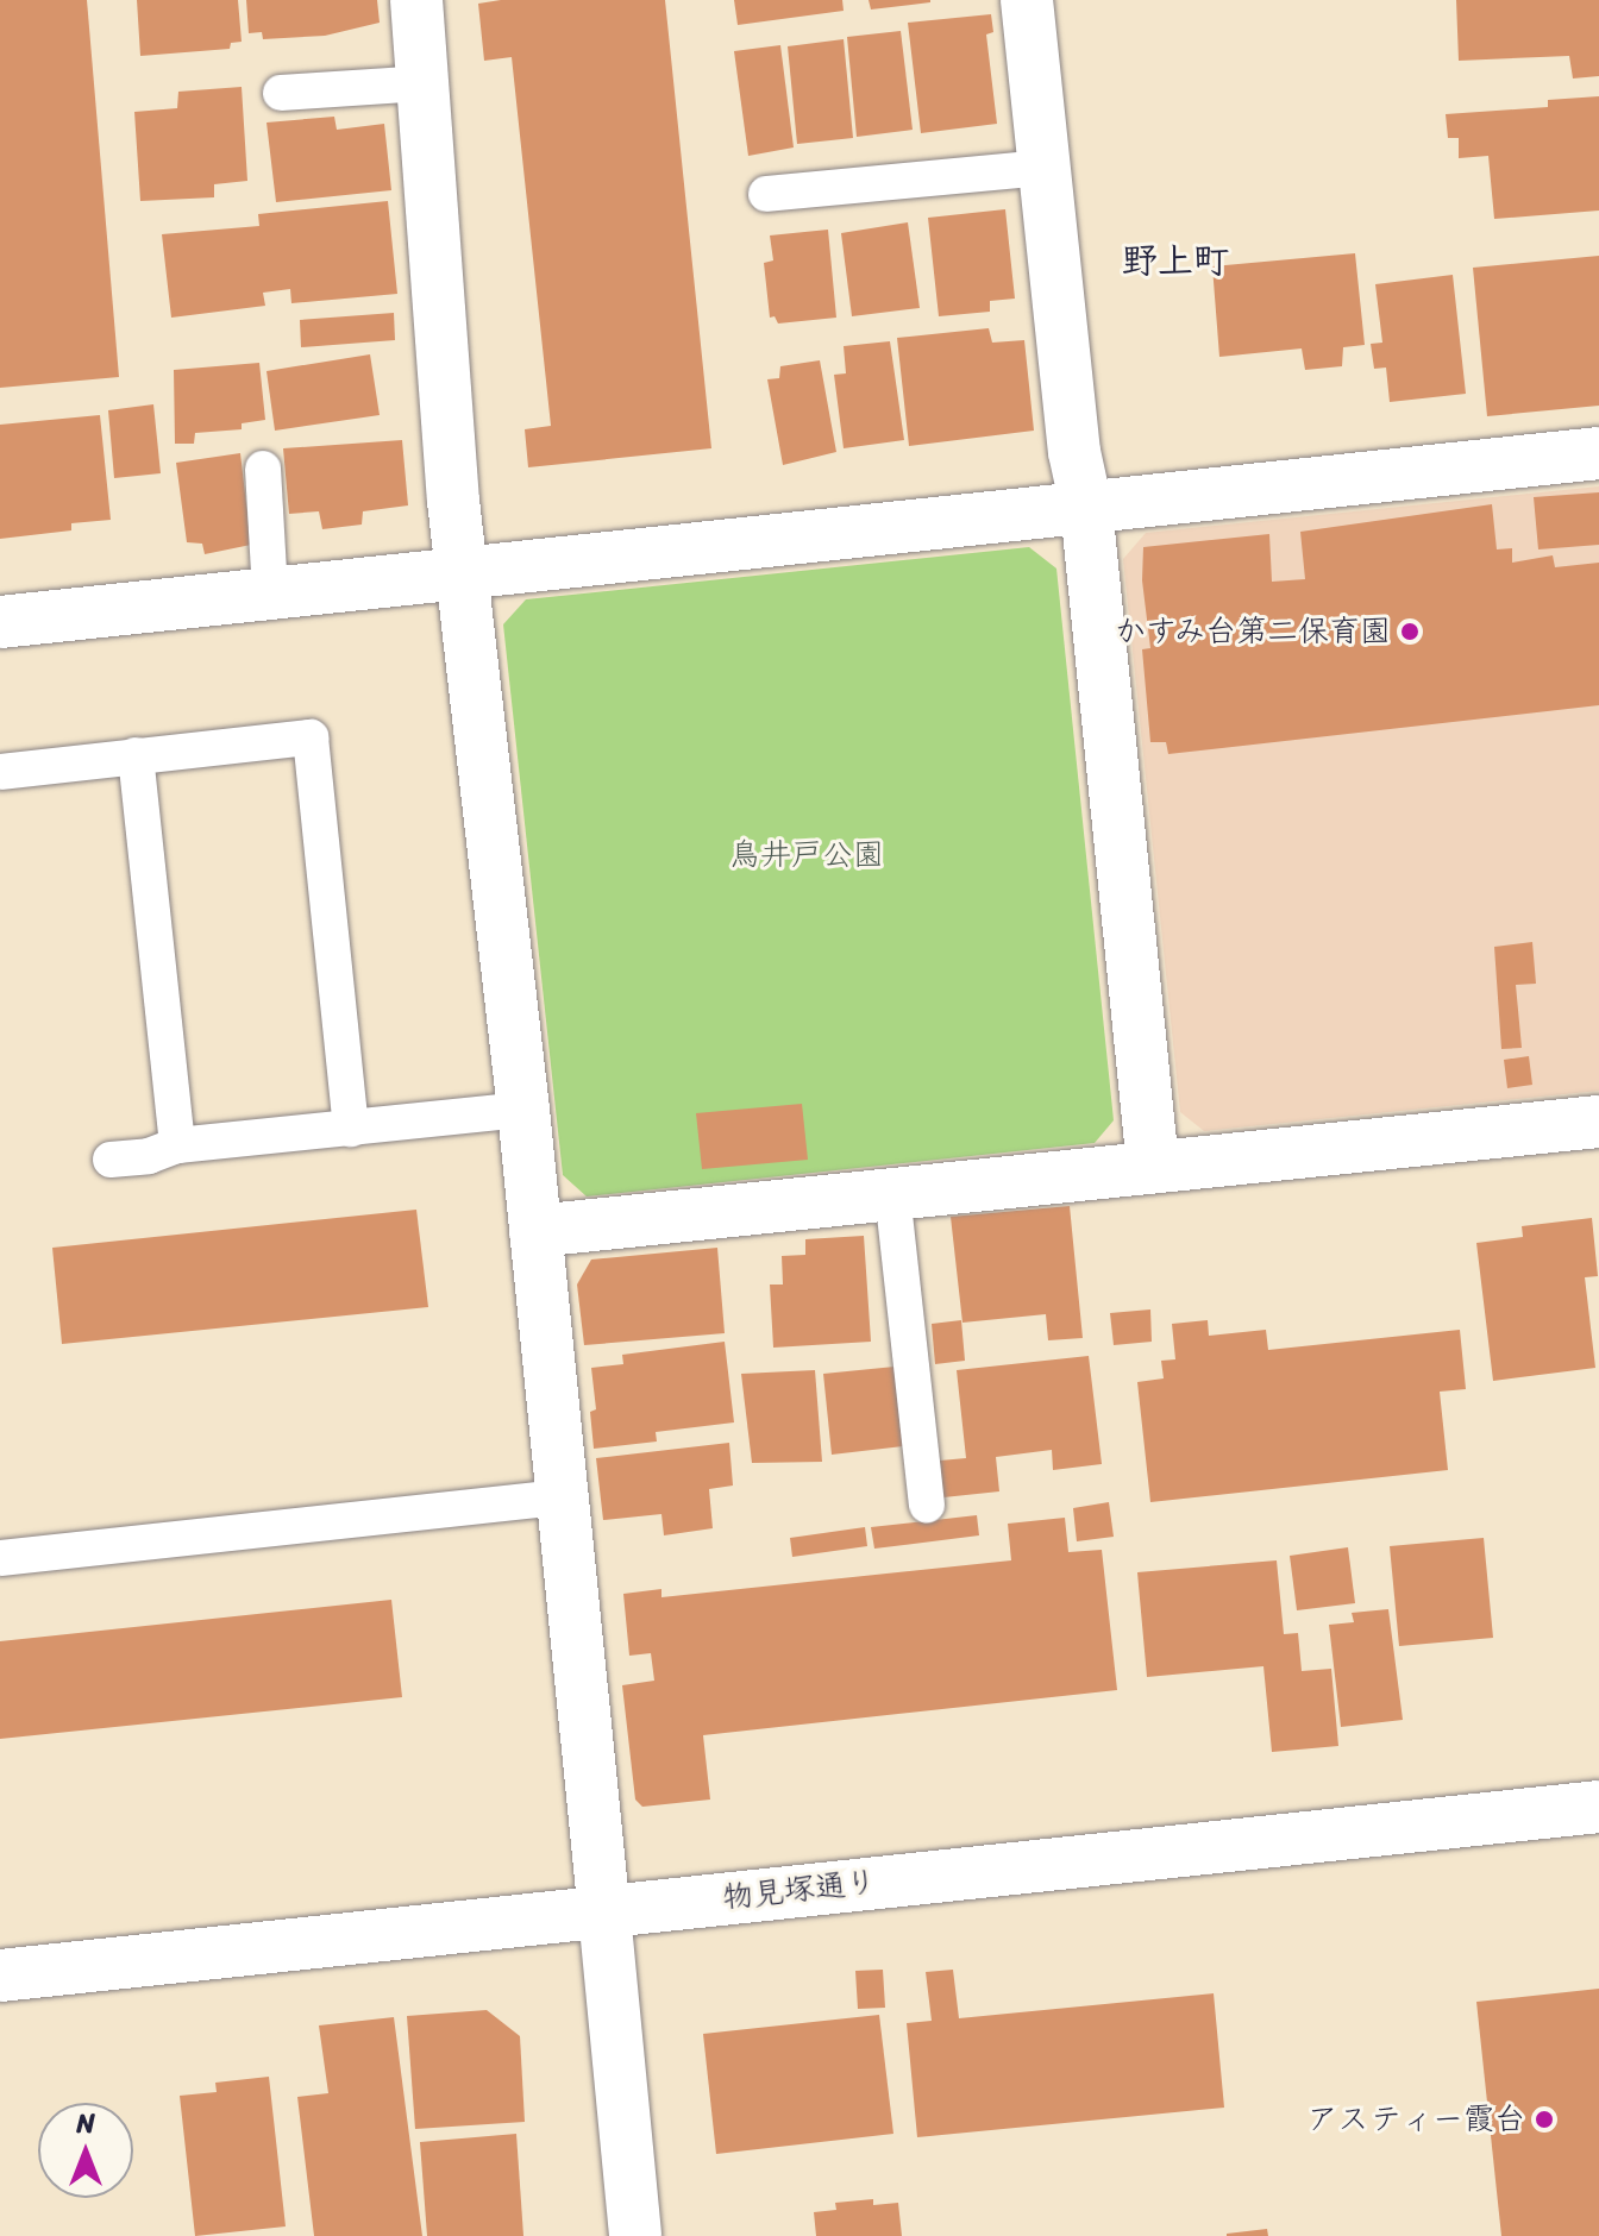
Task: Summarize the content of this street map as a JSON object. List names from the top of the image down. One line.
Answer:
{"streets":{"street":["物見塚通り"]},"districts":["野上町"],"parks":["鳥井戸公園"],"places":["かすみ台第二保育園","アスティー霞台"],"north":"top"}
